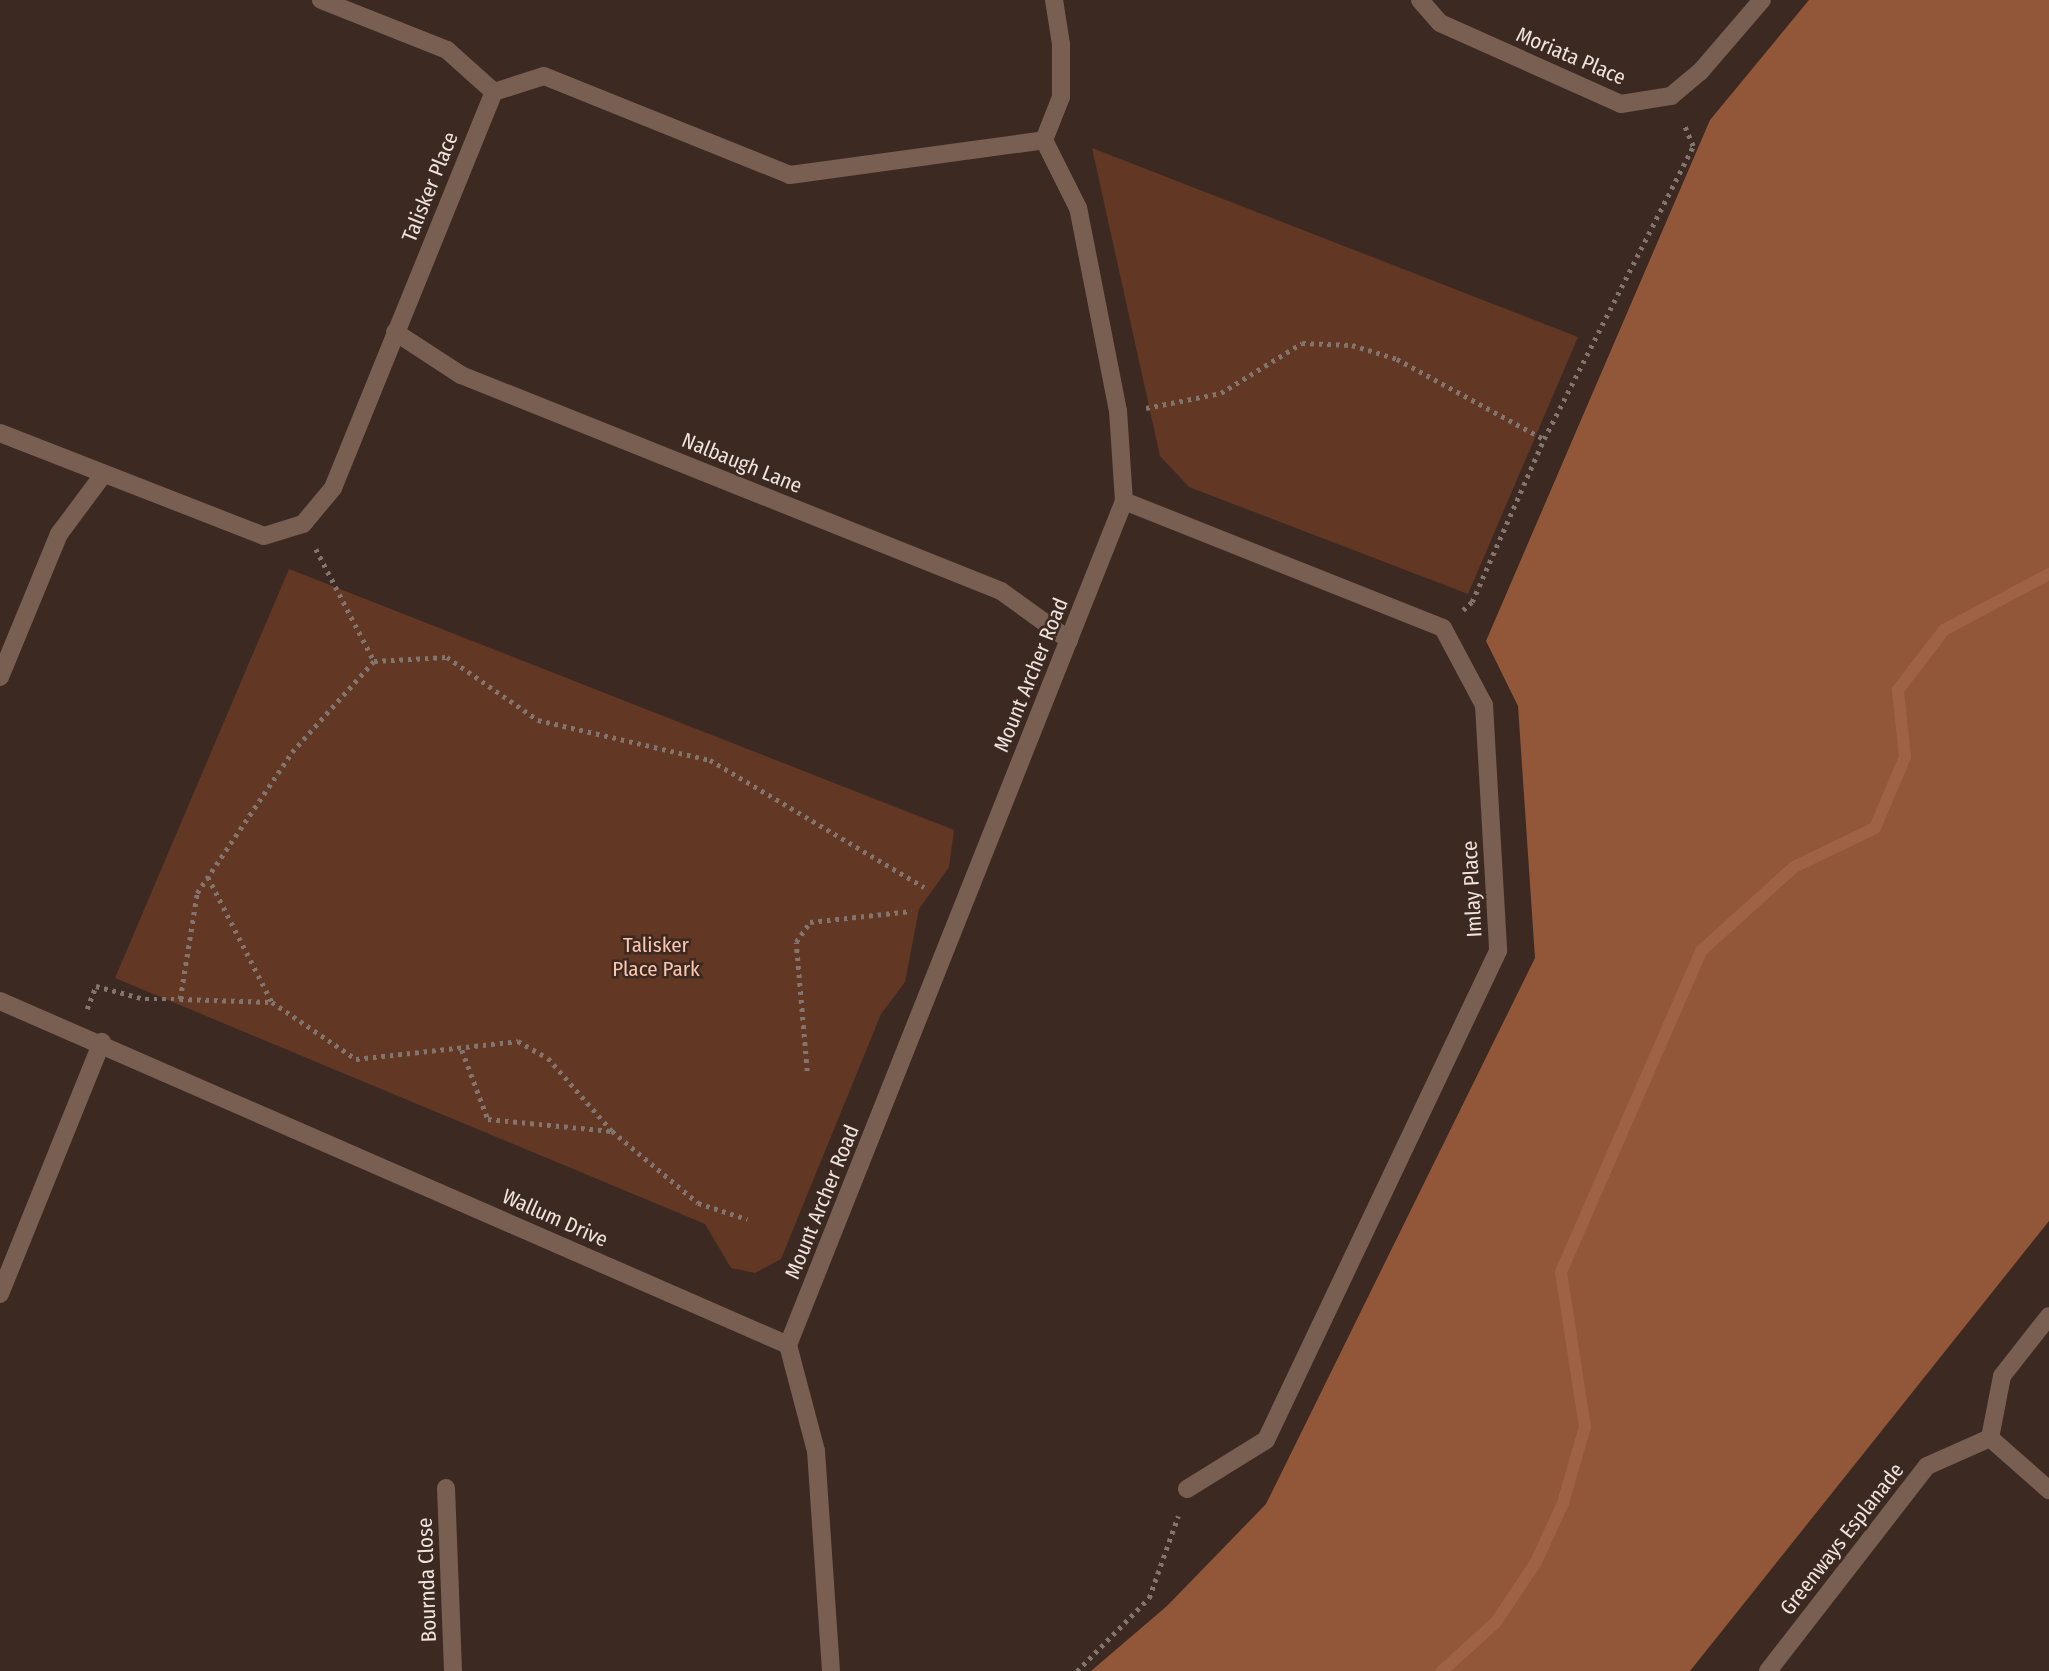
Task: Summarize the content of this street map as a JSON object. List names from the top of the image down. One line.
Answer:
{"streets":{"street":["Moriata Place","Talisker Place","Nalbaugh Lane","Mount Archer Road","Imlay Place","Wallum Drive","Greenways Esplanade","Bournda Close"]},"crossings":[["Talisker Place","Nalbaugh Lane"],["Nalbaugh Lane","Mount Archer Road"],["Mount Archer Road","Wallum Drive"]],"parks":["Talisker Place Park"]}
